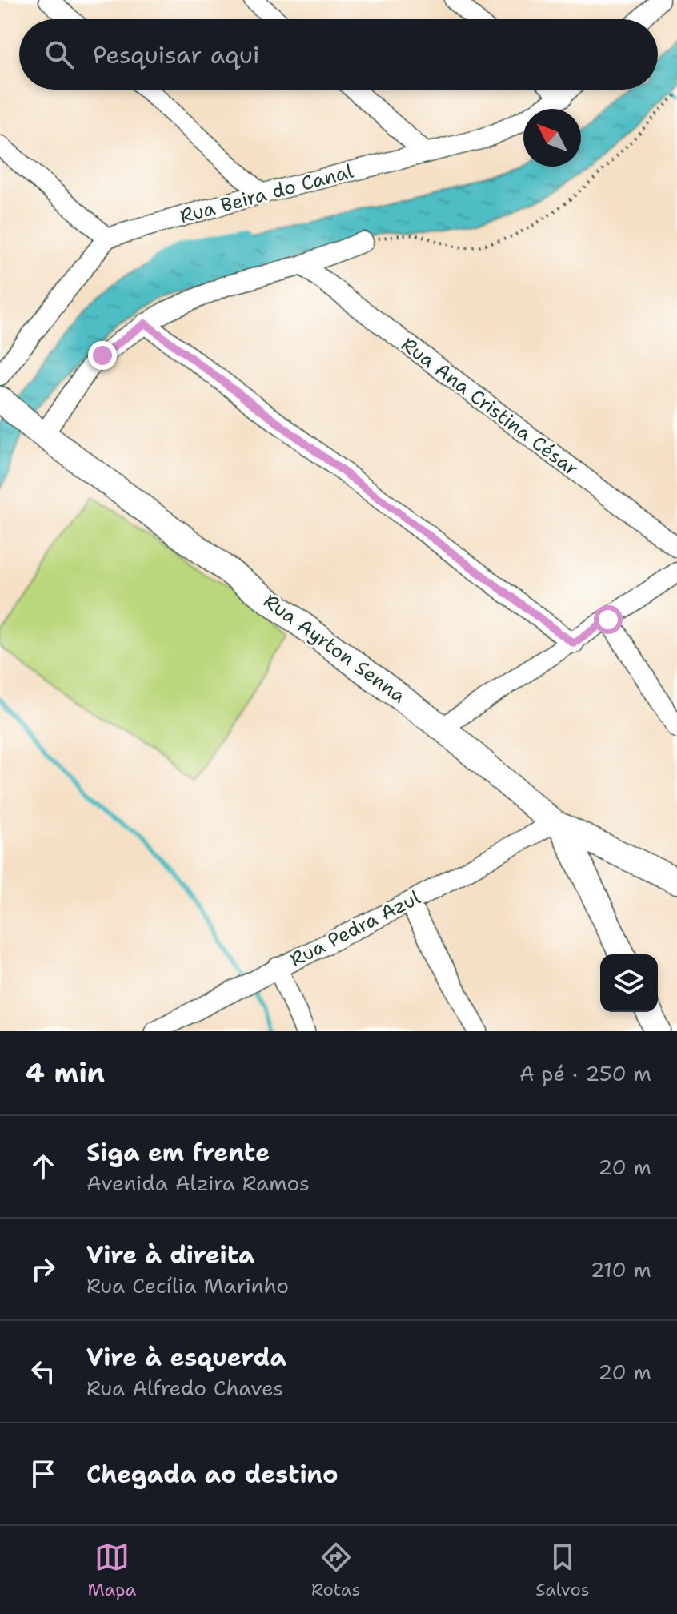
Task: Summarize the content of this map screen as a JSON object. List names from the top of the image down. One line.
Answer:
{"streets":{"main road":["Rua Ayrton Senna"],"street":["Rua Beira do Canal","Rua Ana Cristina César","Rua Pedra Azul"]},"crossings":[["Rua Ayrton Senna","Rua Pedra Azul"]],"north":"top left","page":{"search":"Pesquisar aqui","heading":["4 min","A pé · 250 m"],"list":[["Siga em frente","Avenida Alzira Ramos","20 m"],["Vire à direita","Rua Cecília Marinho","210 m"],["Vire à esquerda","Rua Alfredo Chaves","20 m"],"Chegada ao destino"],"nav":["Mapa","Rotas","Salvos"]}}
